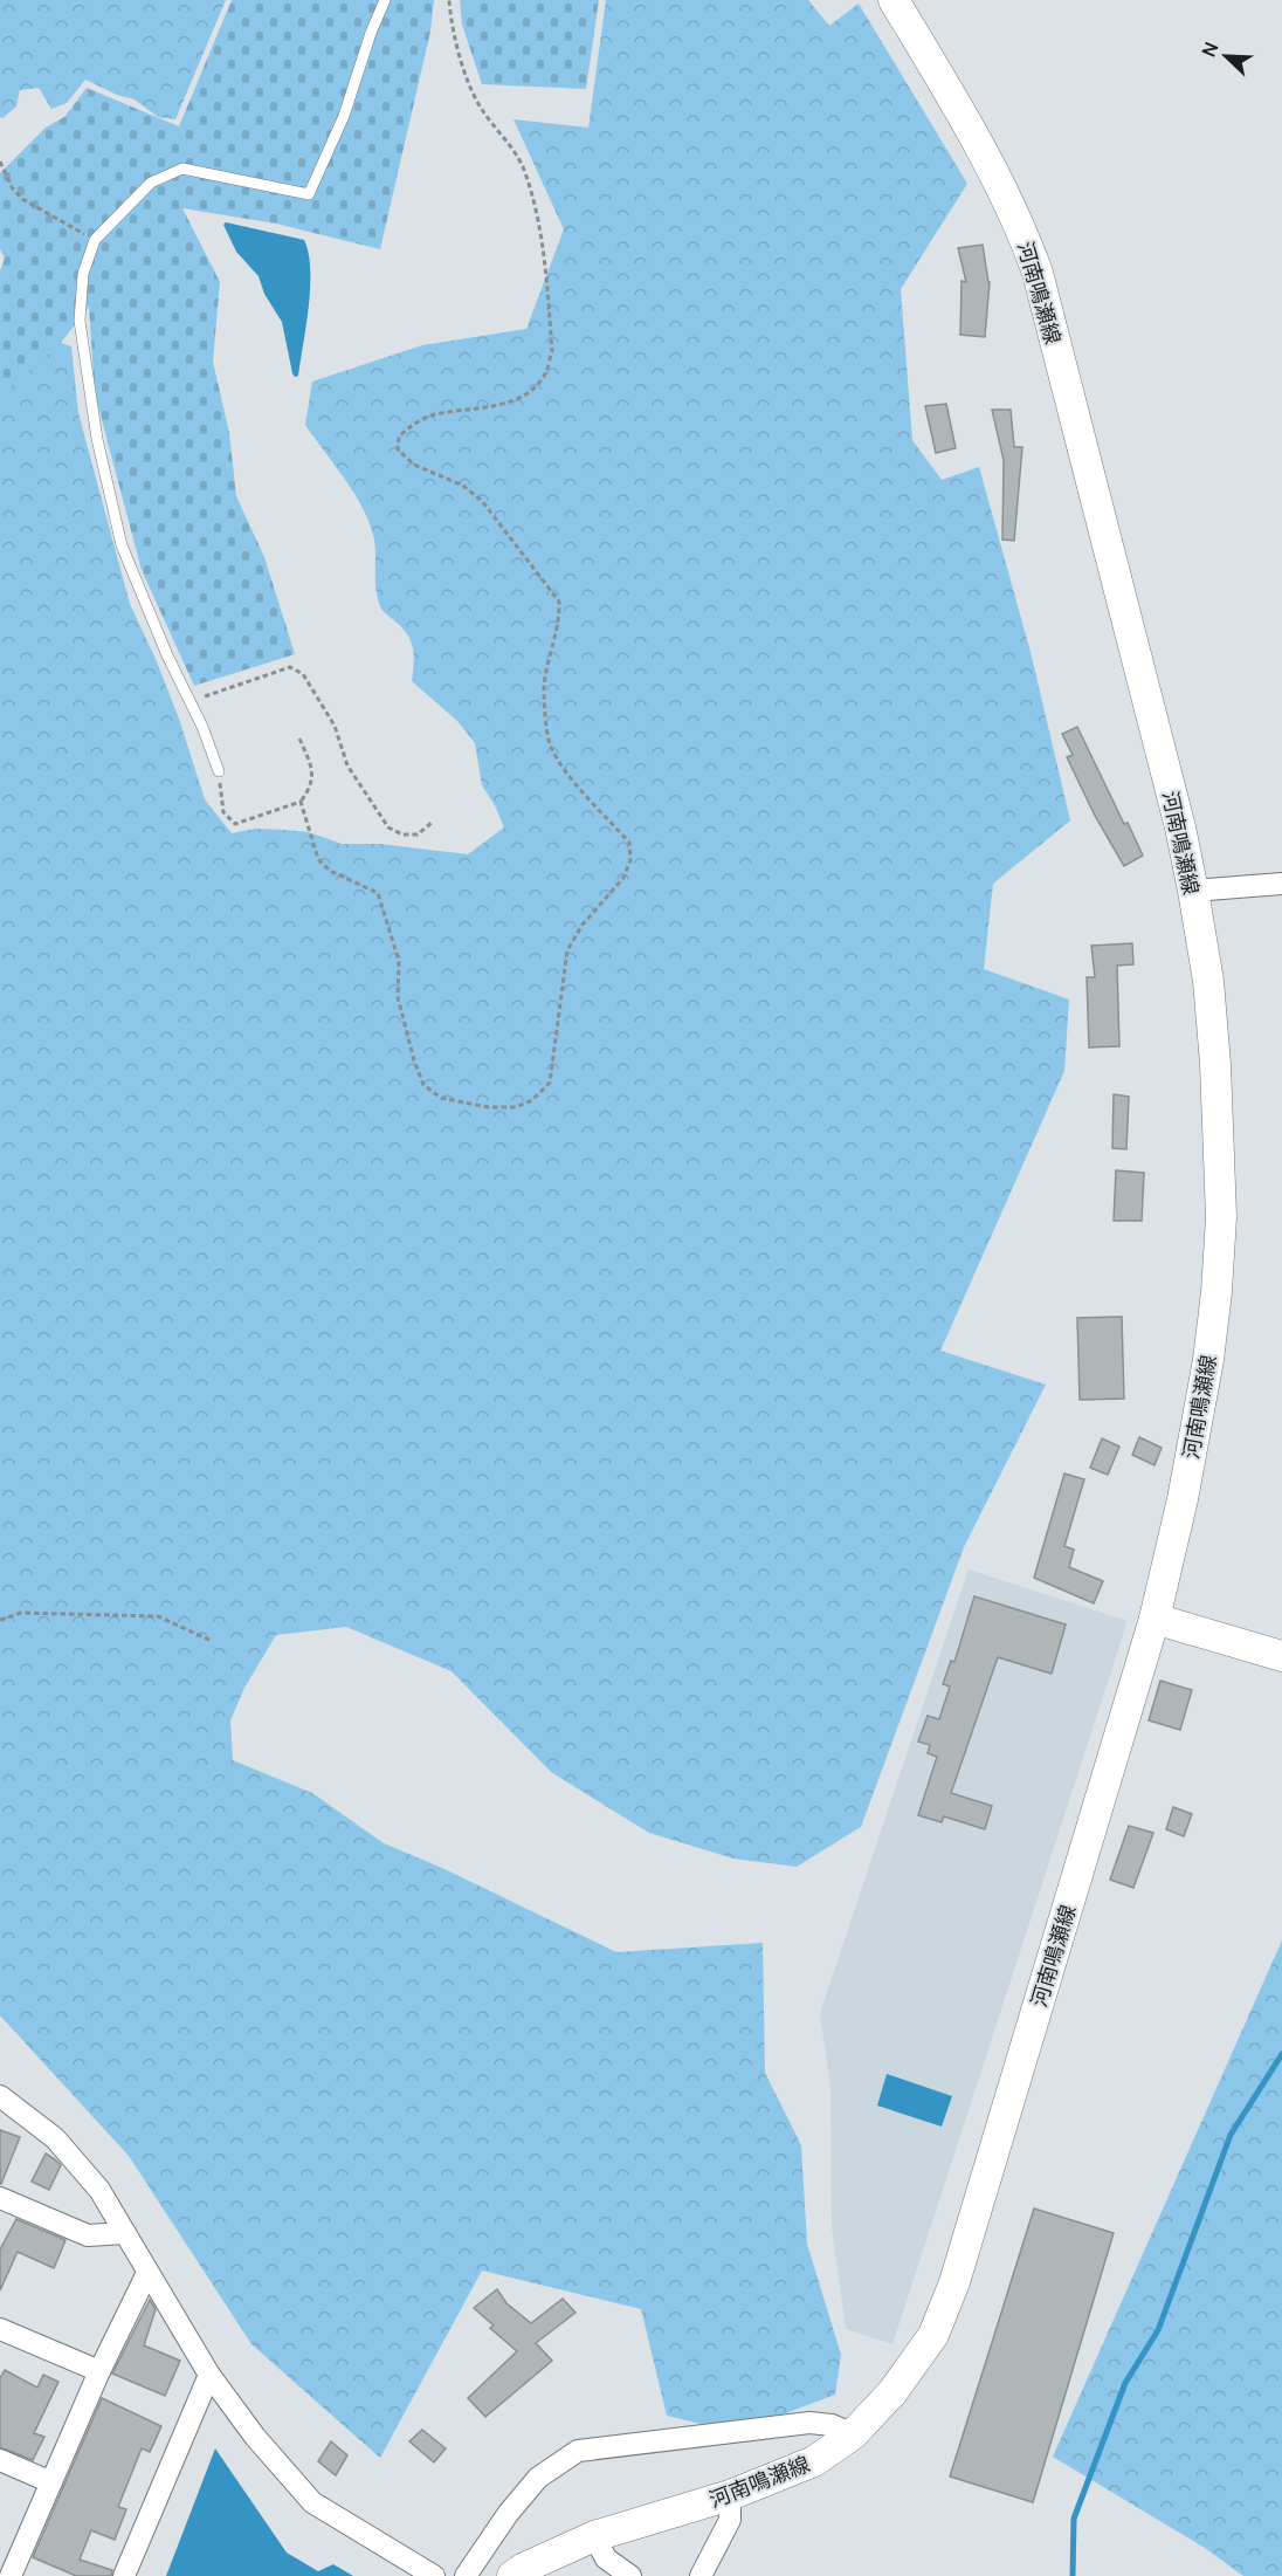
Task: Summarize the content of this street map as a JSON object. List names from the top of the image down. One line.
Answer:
{"streets":{"main road":["河南鳴瀬線"]},"north":"top left"}
